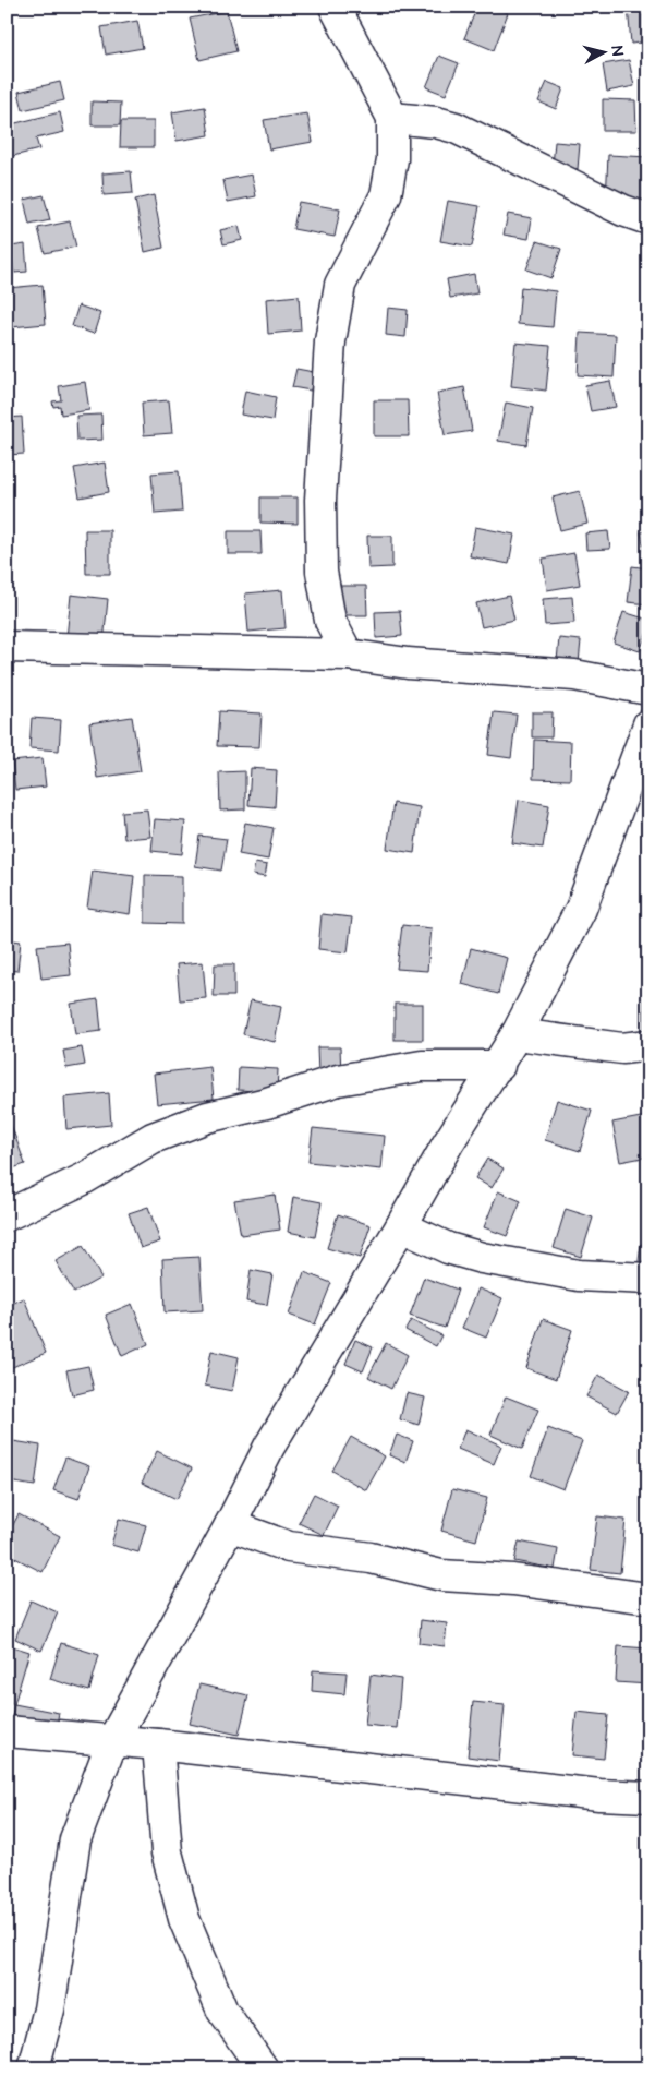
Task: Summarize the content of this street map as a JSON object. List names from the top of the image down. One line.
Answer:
{"north":"right"}
